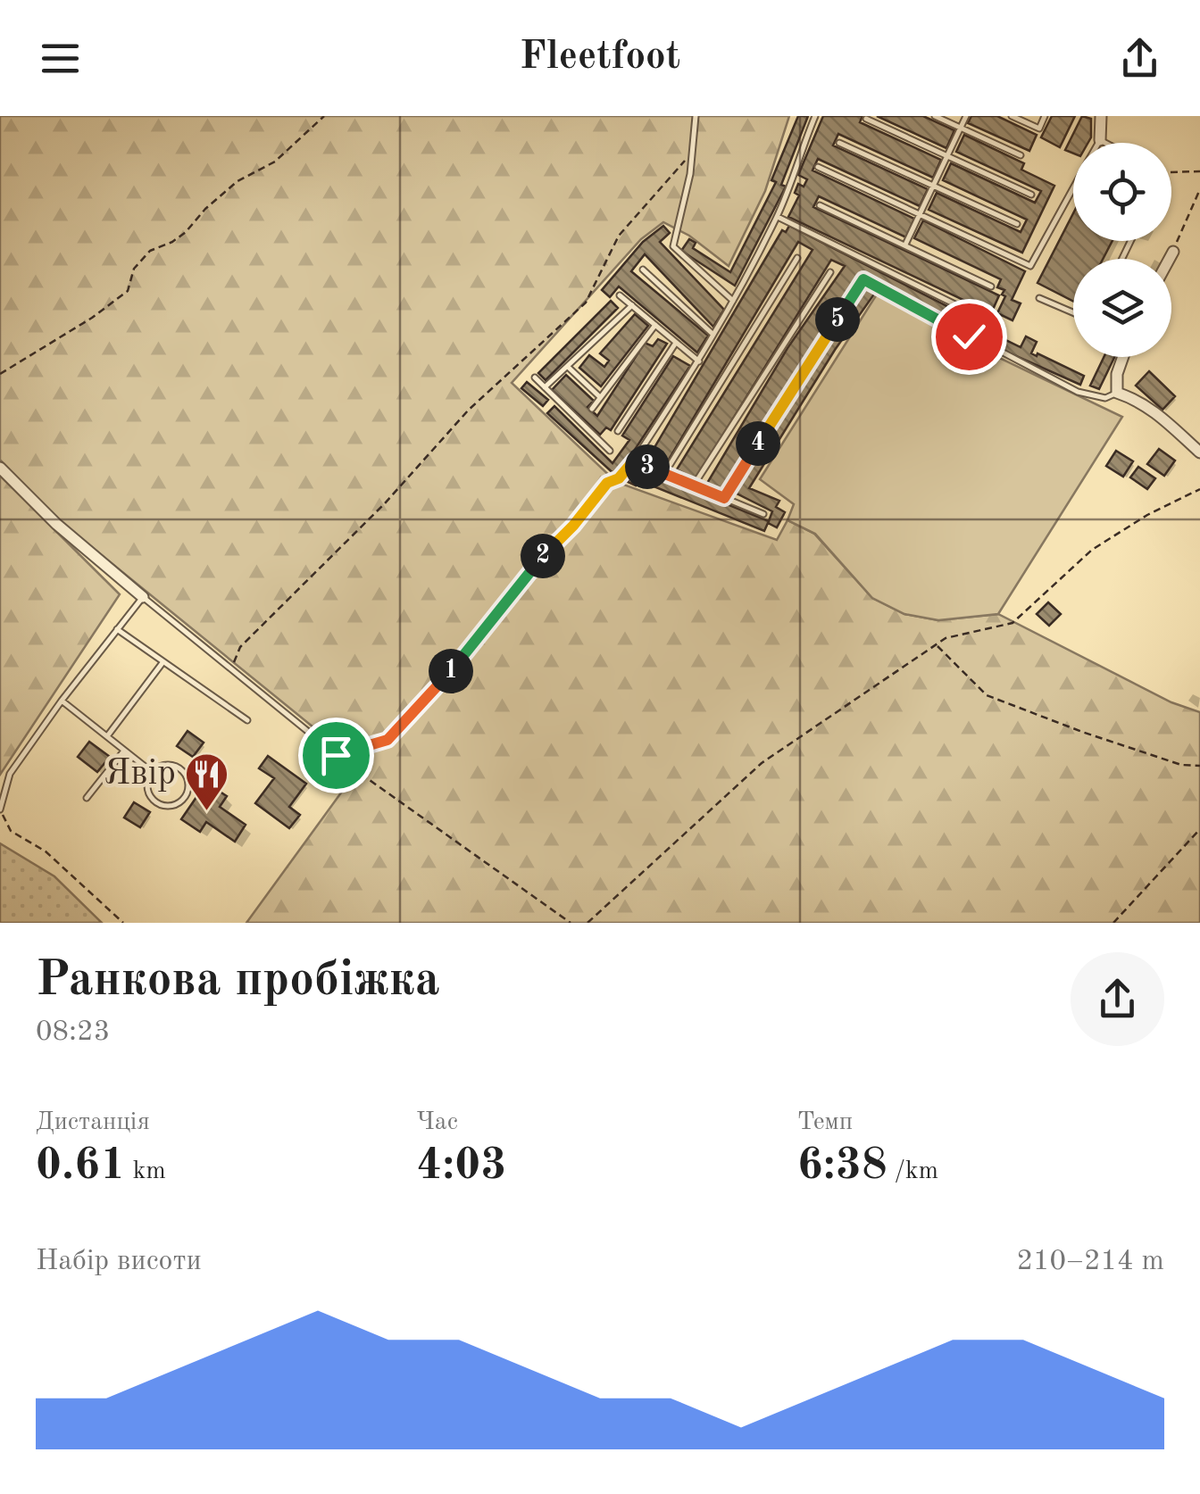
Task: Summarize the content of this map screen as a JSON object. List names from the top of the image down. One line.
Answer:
{"places":{"restaurant":["Явір"]},"page":{"header":"Fleetfoot","pins":["5","4","3","2","1"],"heading":["Ранкова пробіжка","08:23"],"stats":[["Дистанція","0.61 km"],["Час","4:03"],["Темп","6:38 /km"]],"chart":["Набір висоти","210–214 m"]}}
